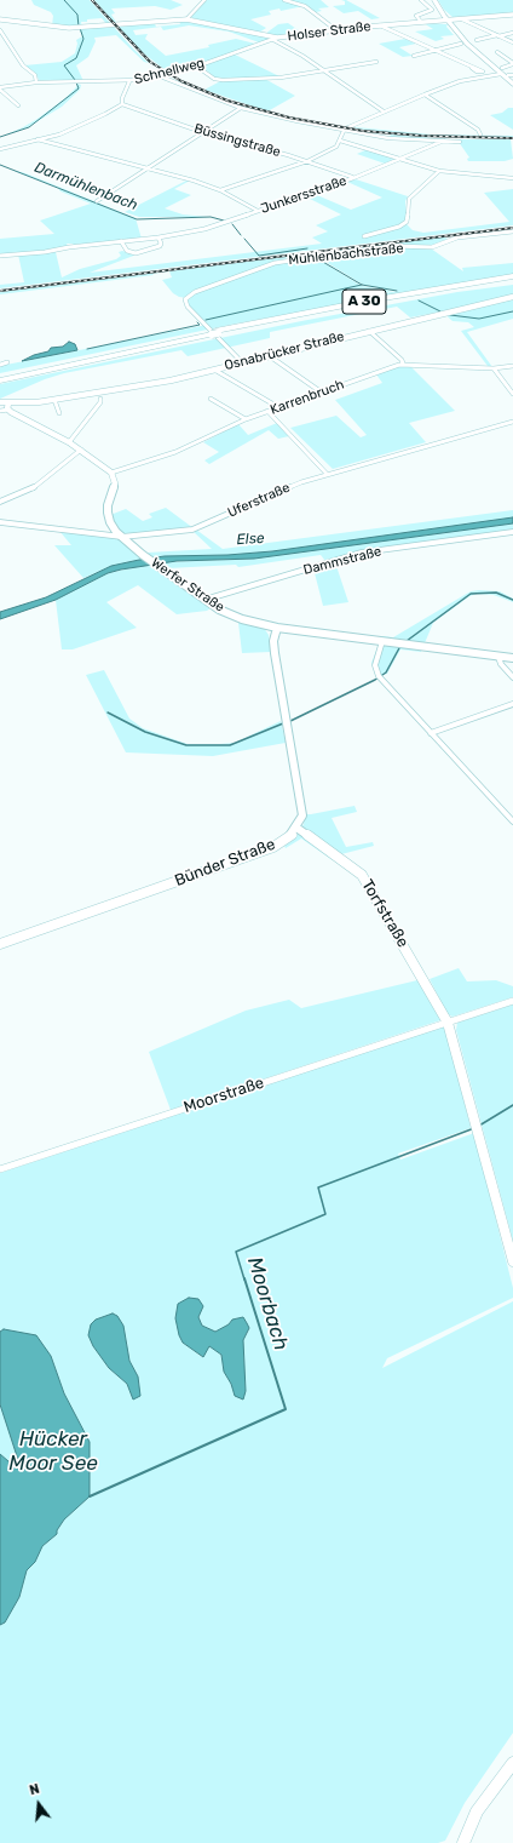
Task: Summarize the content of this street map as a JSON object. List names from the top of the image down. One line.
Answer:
{"streets":{"highway":["A 30"],"main road":["Holser Straße","Osnabrücker Straße","Werfer Straße","Bünder Straße","Torfstraße"],"street":["Schnellweg","Büssingstraße","Junkersstraße","Mühlenbachstraße","Karrenbruch","Uferstraße","Dammstraße","Moorstraße"]},"crossings":[["Holser Straße","Schnellweg"],["Büssingstraße","Junkersstraße"],["Mühlenbachstraße","Osnabrücker Straße"],["Karrenbruch","Werfer Straße"],["Uferstraße","Werfer Straße"],["Dammstraße","Werfer Straße"],["Bünder Straße","Torfstraße"],["Torfstraße","Moorstraße"]],"water":["Darmühlenbach","Else","Moorbach","Hücker Moor See"],"north":"top"}
